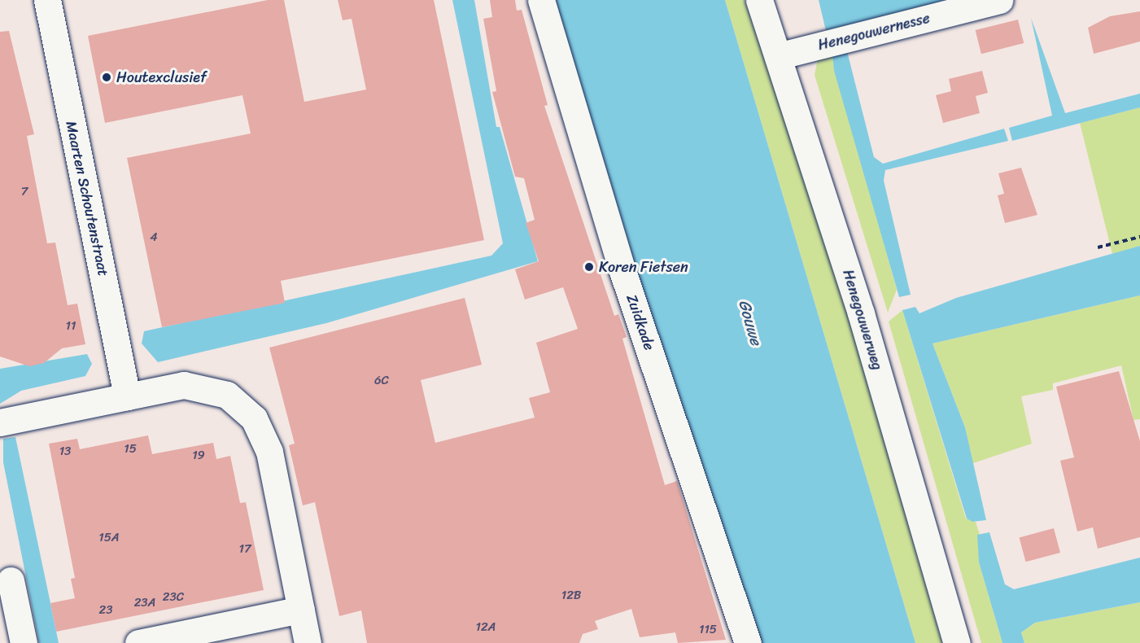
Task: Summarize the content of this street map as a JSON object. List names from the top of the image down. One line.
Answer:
{"streets":{"street":["Henegouwernesse","Maarten Schoutenstraat","Henegouwerweg","Zuidkade"]},"crossings":[["Henegouwernesse","Henegouwerweg"]],"water":["Gouwe"],"places":["Houtexclusief","Koren Fietsen"],"house_numbers":["7","4","11","6C","15","13","19","15A","17","12B","23C","23A","23","12A","115"]}
